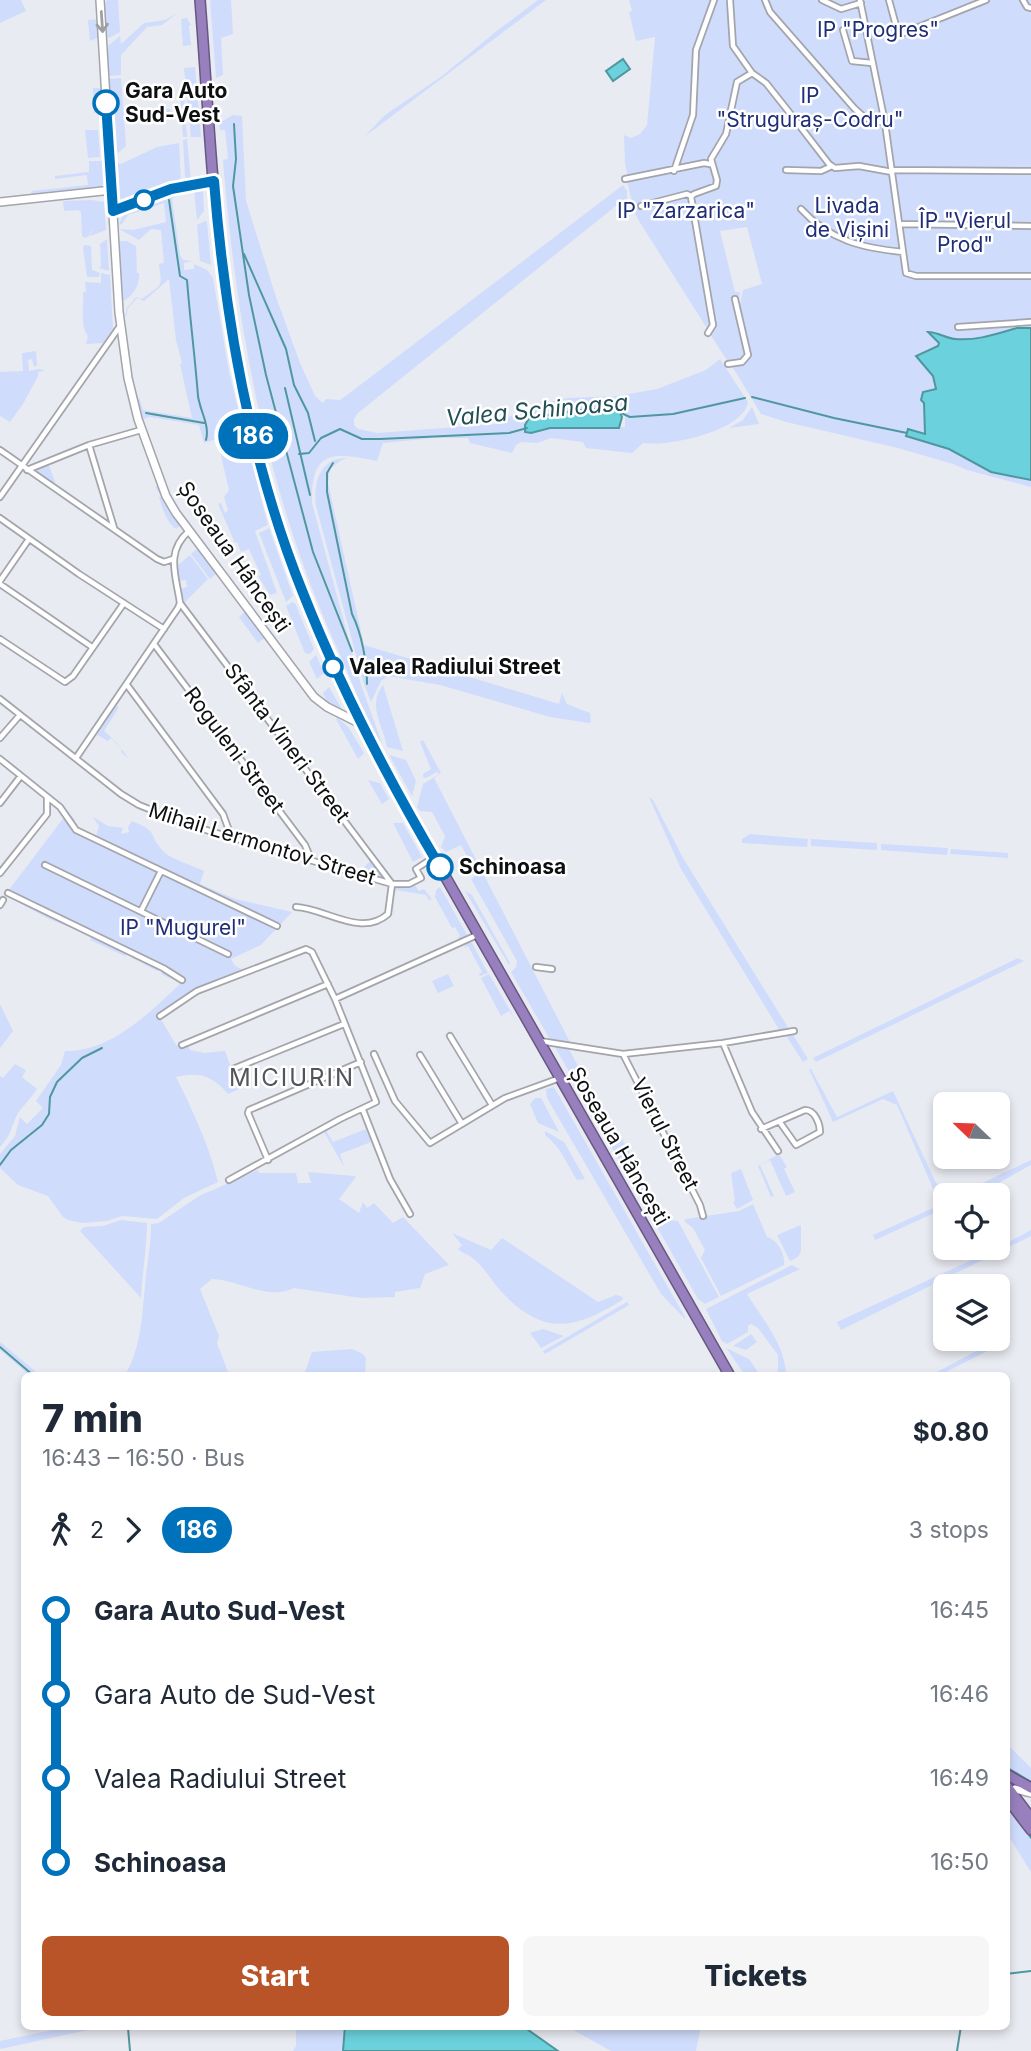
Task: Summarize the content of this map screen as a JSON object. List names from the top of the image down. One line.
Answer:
{"streets":{"highway":["Șoseaua Hâncești"],"street":["Sfânta Vineri Street","Roguleni Street","Mihail Lermontov Street","Vierul Street"]},"crossings":[["Șoseaua Hâncești","Mihail Lermontov Street"],["Șoseaua Hâncești","Vierul Street"],["Sfânta Vineri Street","Mihail Lermontov Street"],["Roguleni Street","Mihail Lermontov Street"]],"districts":["MICIURIN"],"water":["Valea Schinoasa"],"parks":["IP \"Progres\"","IP \"Struguraș-Codru\"","Livada de Vișini","IP \"Zarzarica\"","ÎP \"Vierul Prod\"","IP \"Mugurel\""],"places":["Gara Auto Sud-Vest","Valea Radiului Street","Schinoasa"],"lines":["bus line 186"],"north":"top left","page":{"on_map":"186","heading":["7 min","16:43 – 16:50 · Bus","$0.80"],"legs":["2","186","3 stops"],"list":[{"name":"Gara Auto Sud-Vest","value":"16:45"},{"name":"Gara Auto de Sud-Vest","value":"16:46"},{"name":"Valea Radiului Street","value":"16:49"},{"name":"Schinoasa","value":"16:50"}],"buttons":["Start","Tickets"]}}
